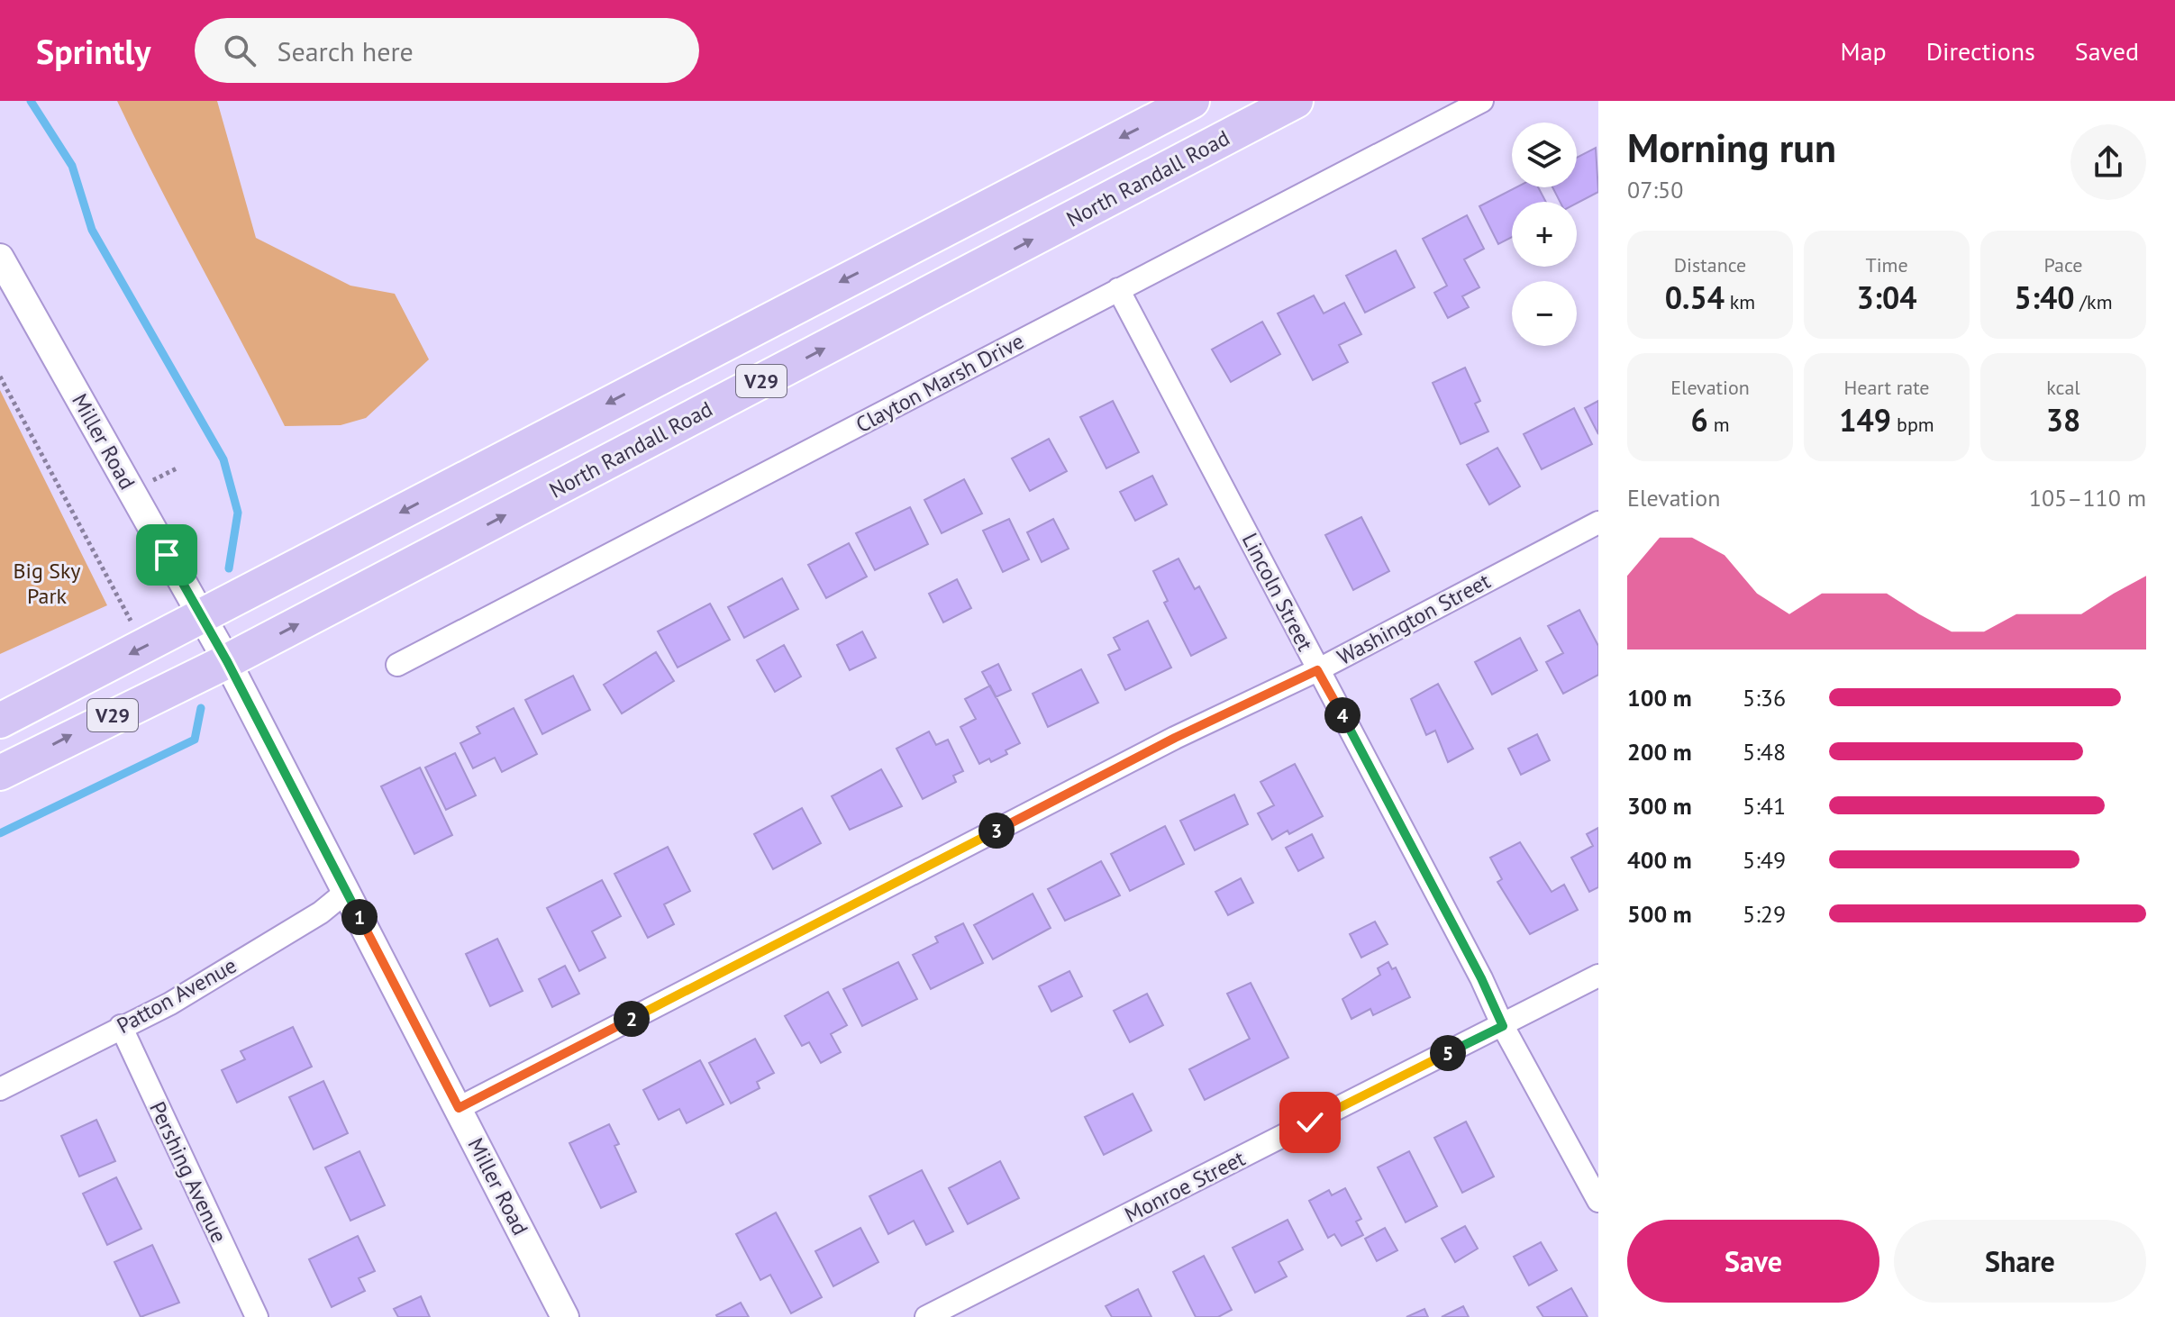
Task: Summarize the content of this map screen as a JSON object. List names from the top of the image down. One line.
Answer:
{"streets":{"main road":["North Randall Road","V29"],"street":["Clayton Marsh Drive","Miller Road","Lincoln Street","Washington Street","Patton Avenue","Pershing Avenue","Monroe Street"]},"crossings":[["North Randall Road","Miller Road"],["V29","Miller Road"],["Clayton Marsh Drive","Lincoln Street"],["Miller Road","Washington Street"],["Miller Road","Patton Avenue"],["Lincoln Street","Washington Street"],["Lincoln Street","Monroe Street"],["Patton Avenue","Pershing Avenue"]],"parks":["Big Sky Park"],"page":{"header":"Sprintly","search":"Search here","nav":["Map","Directions","Saved"],"heading":["Morning run","07:50"],"map_buttons":["+","−"],"stats":[["Distance","0.54 km"],["Time","3:04"],["Pace","5:40 /km"],["Elevation","6 m"],["Heart rate","149 bpm"],["kcal","38"]],"chart":["Elevation","105–110 m"],"list":[{"name":"100 m","note":"5:36"},{"name":"200 m","note":"5:48"},{"name":"300 m","note":"5:41"},{"name":"400 m","note":"5:49"},{"name":"500 m","note":"5:29"}],"pins":["4","3","1","2","5"],"buttons":["Save","Share"]}}
